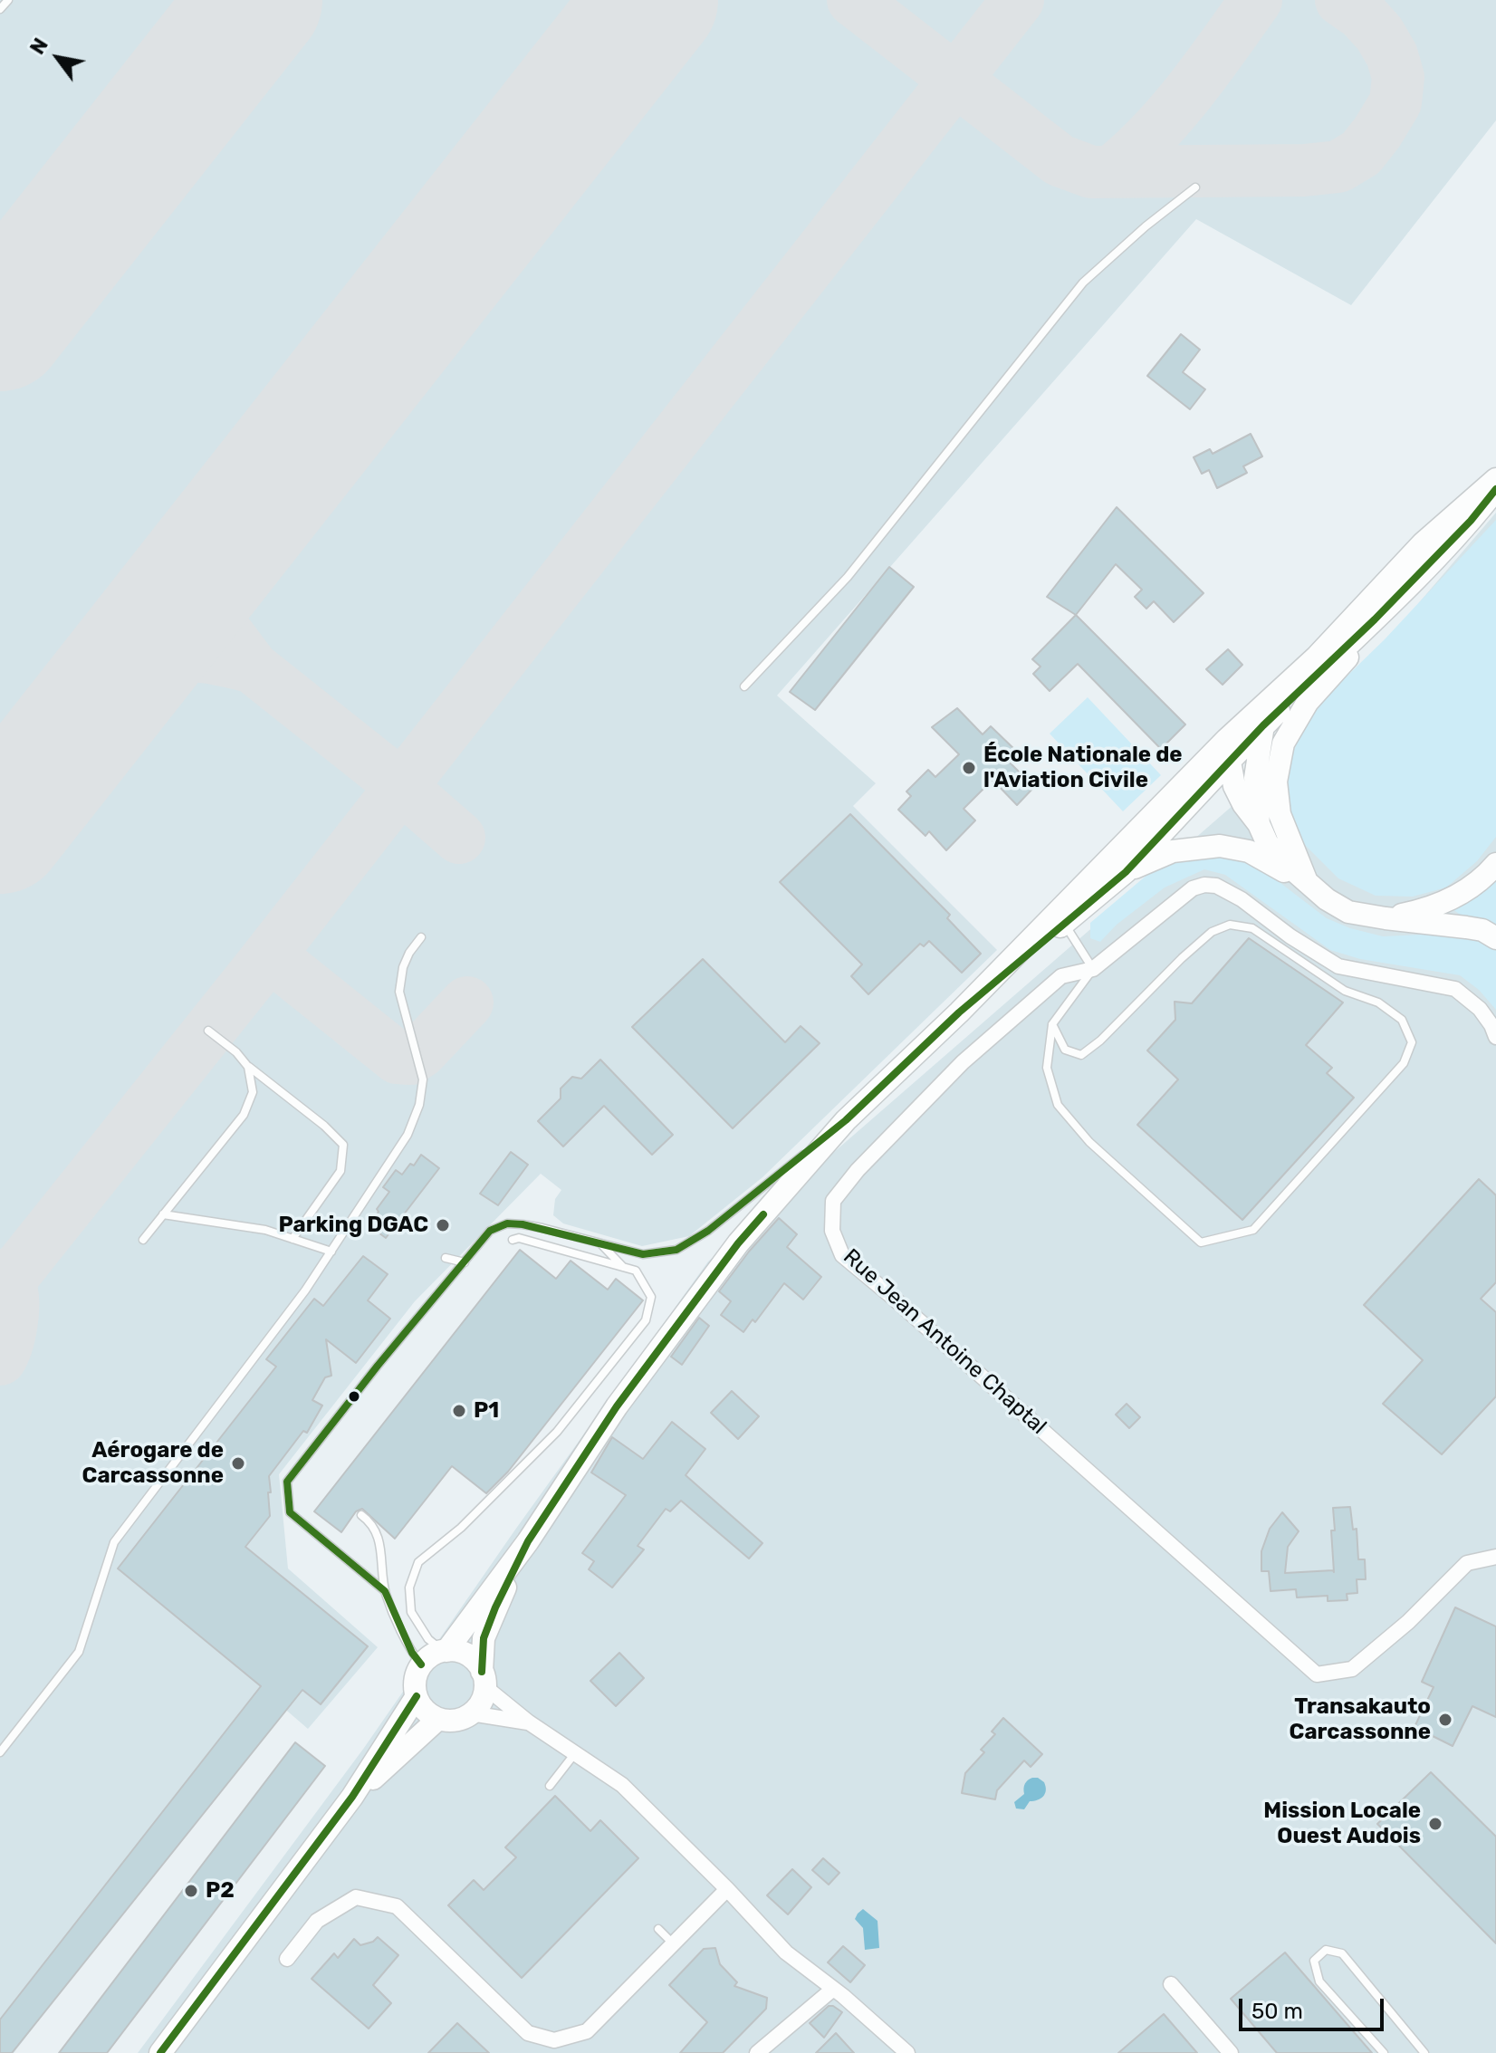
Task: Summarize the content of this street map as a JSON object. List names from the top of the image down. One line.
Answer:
{"streets":{"street":["Rue Jean Antoine Chaptal"]},"places":["École Nationale de l'Aviation Civile","Parking DGAC","P1","Aérogare de Carcassonne","Transakauto Carcassonne","Mission Locale Ouest Audois","P2"],"scale_bar":"50 m","north":"top left"}
